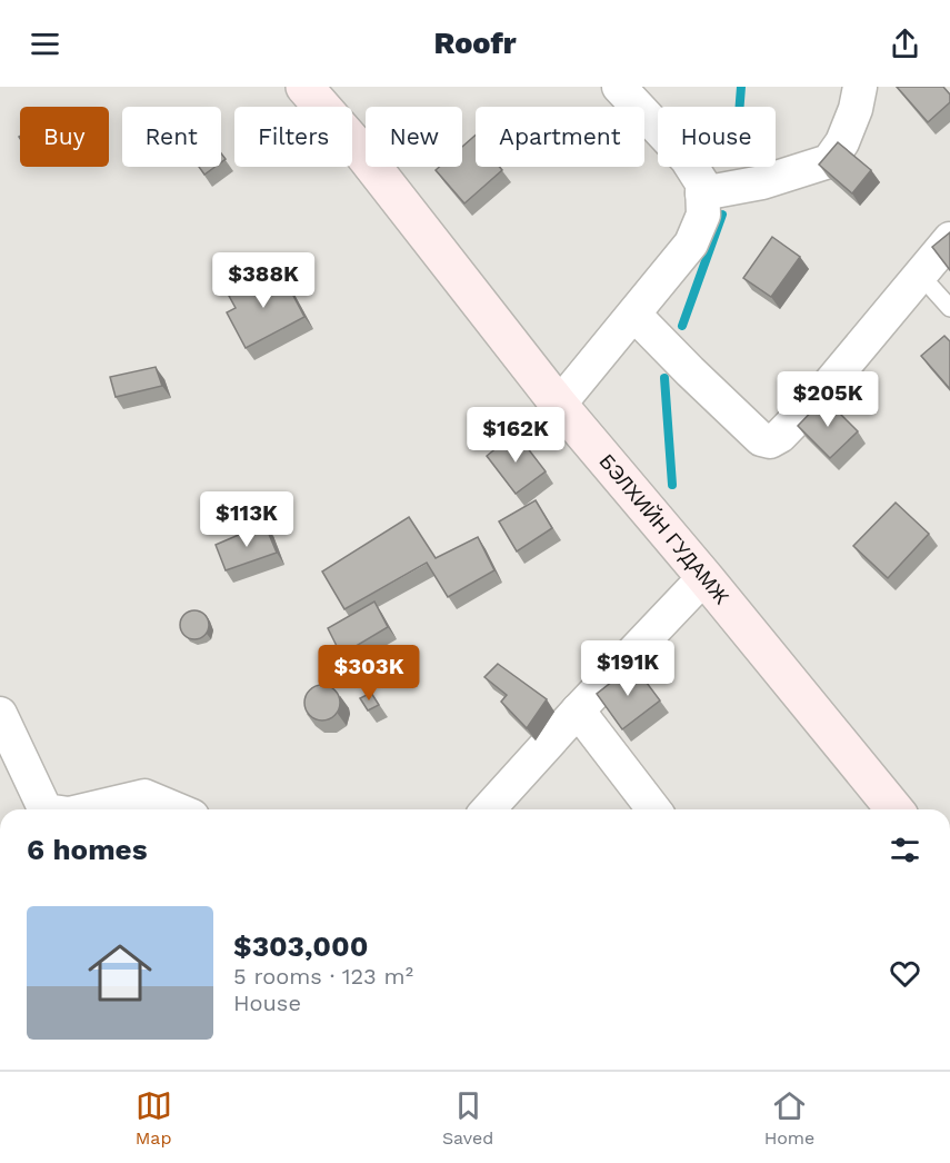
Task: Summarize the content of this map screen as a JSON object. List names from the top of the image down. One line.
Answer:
{"streets":{"main road":["БЭЛХИЙН ГУДАМЖ"]},"page":{"header":"Roofr","chip":["Buy","Rent","Filters","New","Apartment","House"],"price":["$388K","$205K","$162K","$113K","$191K","$303K"],"heading":"6 homes","list":[{"name":"$303,000","note":"5 rooms · 123 m² · House"}],"tabs":["Map","Saved","Home"]}}
